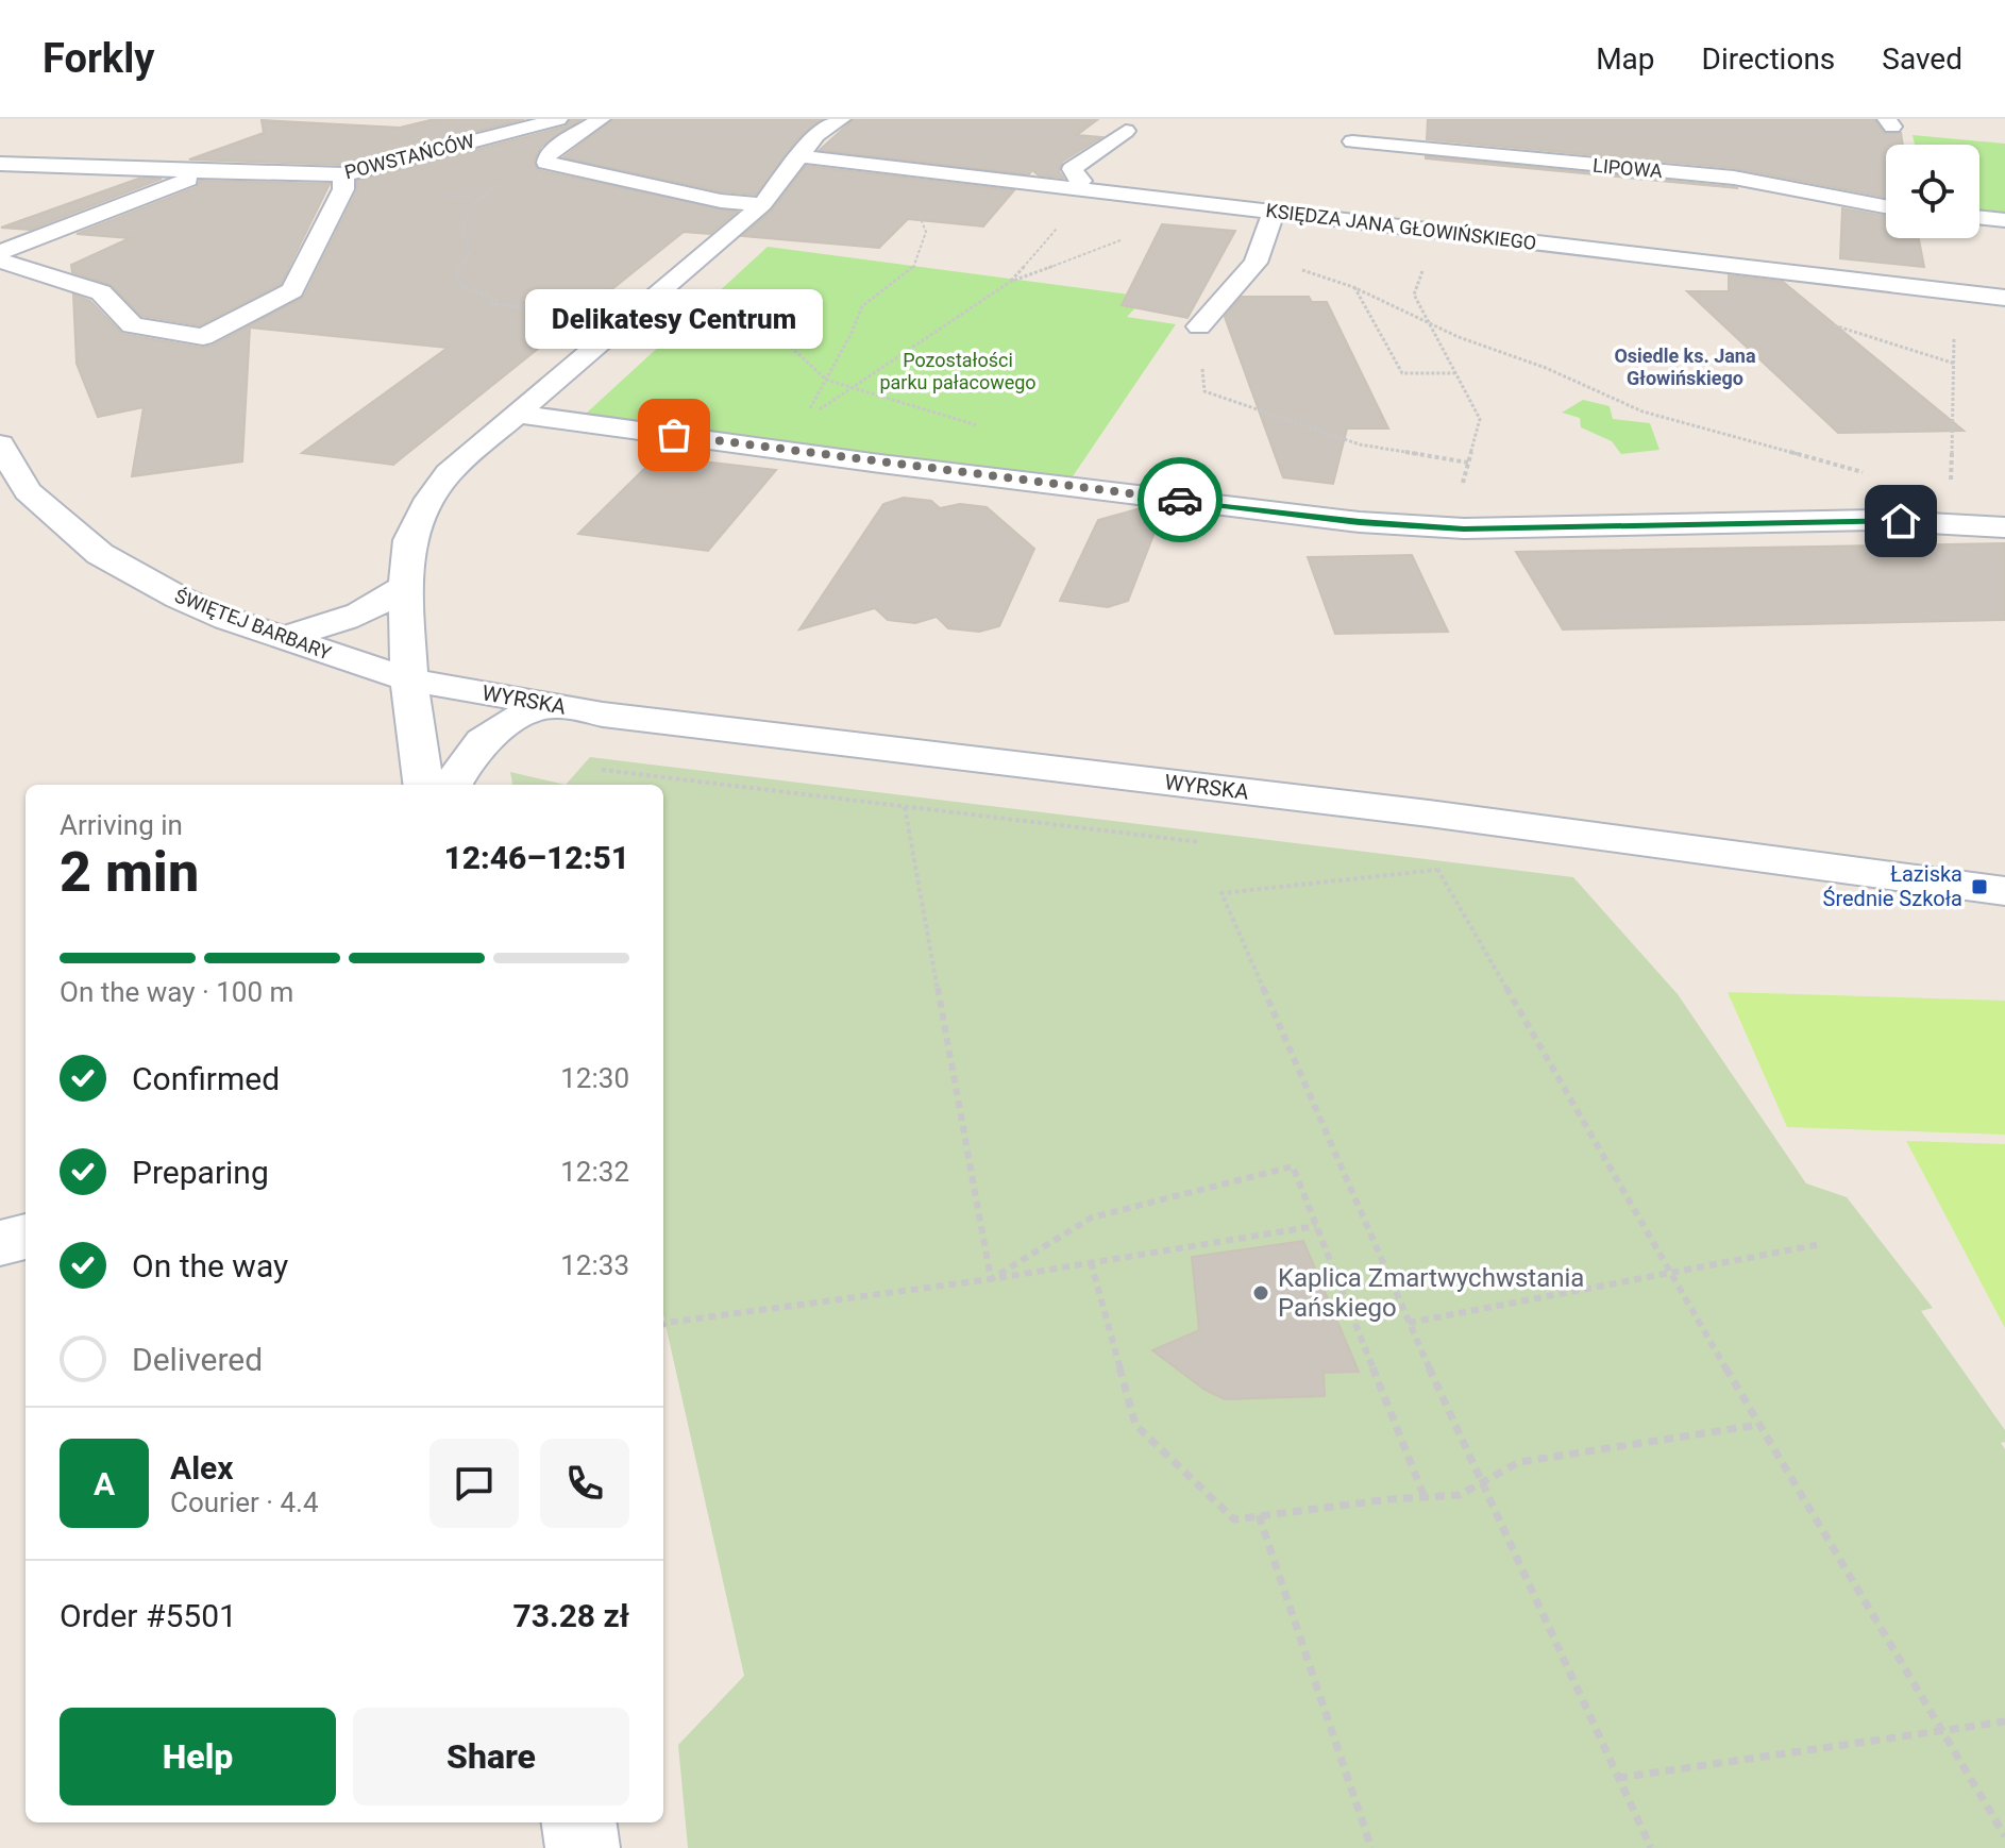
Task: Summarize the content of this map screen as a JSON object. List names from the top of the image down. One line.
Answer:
{"streets":{"street":["POWSTAŃCÓW","LIPOWA","KSIĘDZA JANA GŁOWIŃSKIEGO","ŚWIĘTEJ BARBARY","WYRSKA"]},"crossings":[["ŚWIĘTEJ BARBARY","WYRSKA"]],"districts":["Osiedle ks. Jana Głowińskiego"],"parks":["Pozostałości parku pałacowego"],"places":{"other":["Delikatesy Centrum","Kaplica Zmartwychwstania Pańskiego"],"transit":["Łaziska Średnie Szkoła"]},"page":{"header":"Forkly","nav":["Map","Directions","Saved"],"bubble":"Delikatesy Centrum","heading":["2 min","Arriving in","12:46–12:51"],"panel":["Alex","Courier · 4.4","Order #5501","73.28 zł"],"bar":"On the way · 100 m","list":[["Confirmed","12:30"],["Preparing","12:32"],["On the way","12:33"],"Delivered"],"round":"A","buttons":["Help","Share"]}}
